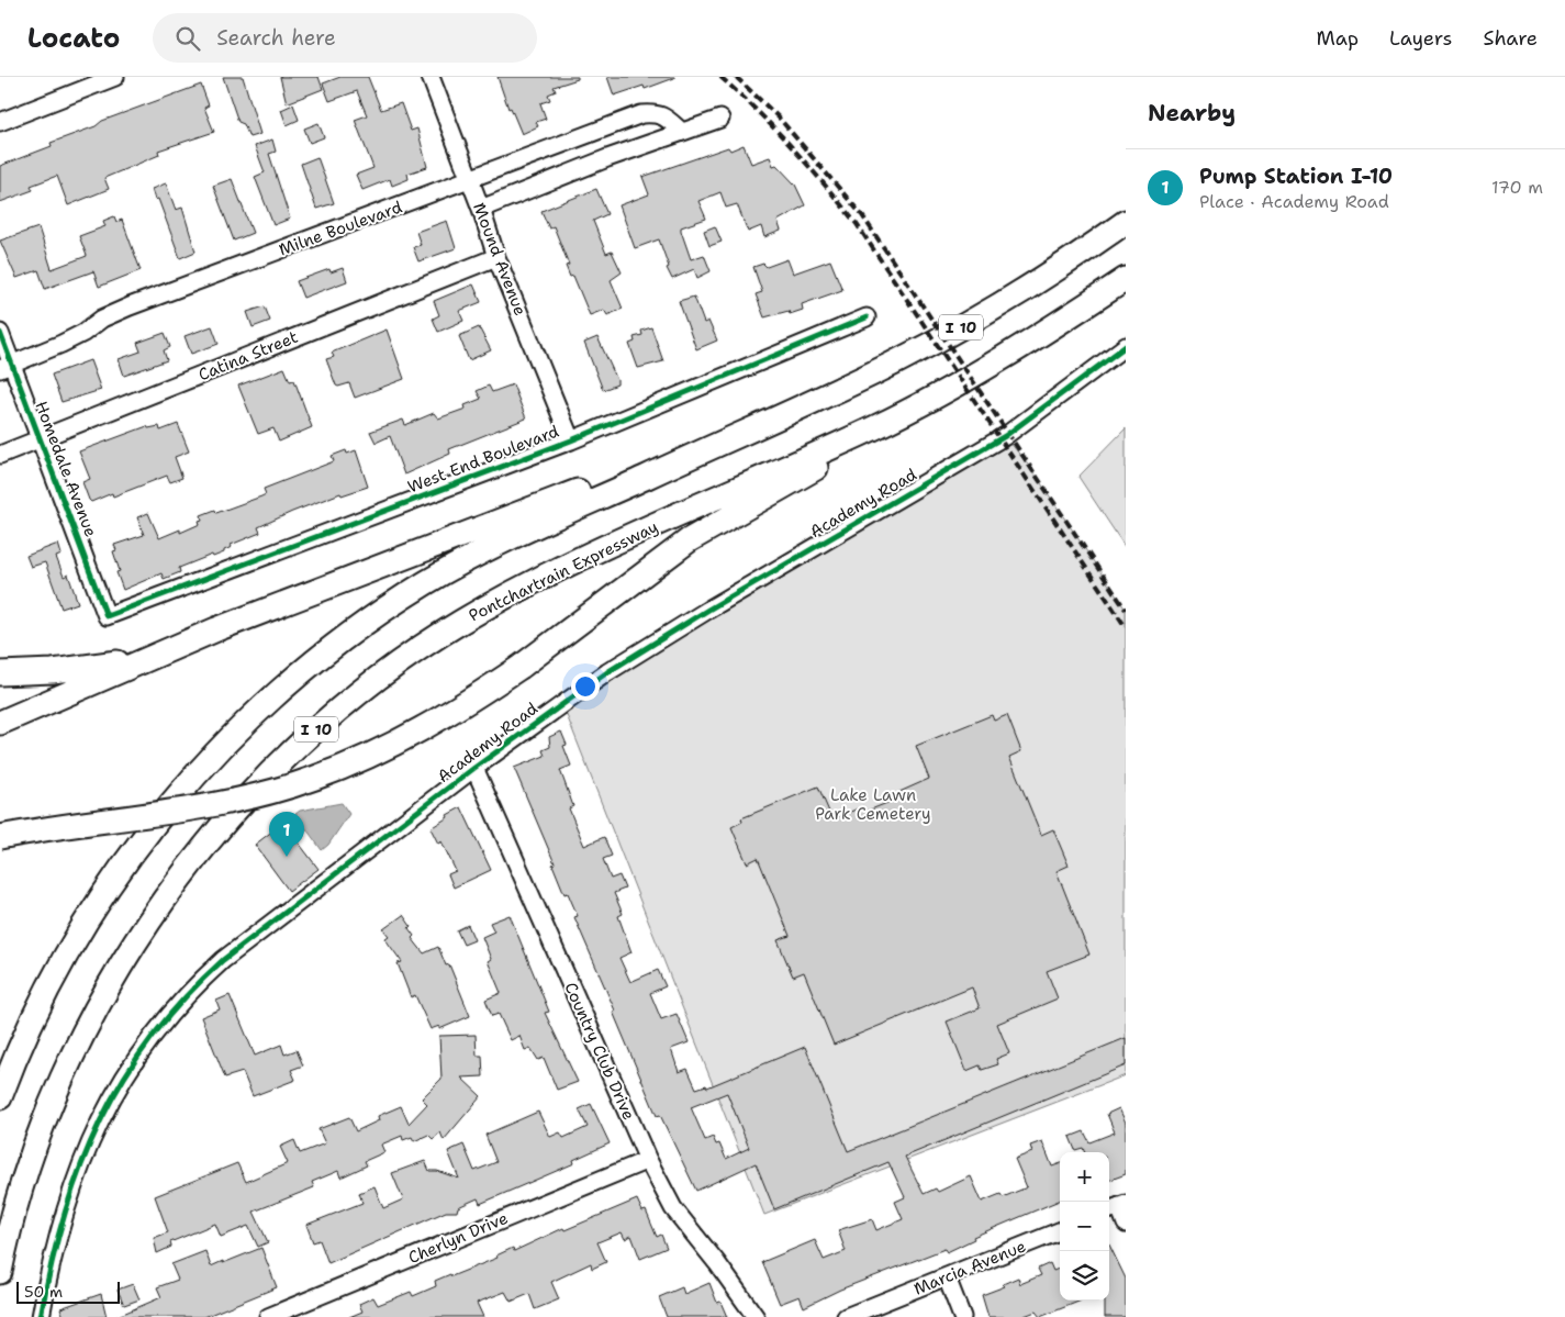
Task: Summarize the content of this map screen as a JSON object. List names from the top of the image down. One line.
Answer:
{"streets":{"highway":["I 10","Pontchartrain Expressway"],"street":["Milne Boulevard","Mound Avenue","Catina Street","West End Boulevard","Homedale Avenue","Academy Road","Country Club Drive","Cherlyn Drive","Marcia Avenue"]},"crossings":[["Milne Boulevard","Mound Avenue"],["Milne Boulevard","Homedale Avenue"],["Mound Avenue","Catina Street"],["Mound Avenue","West End Boulevard"],["Catina Street","Homedale Avenue"],["West End Boulevard","Homedale Avenue"],["Academy Road","Country Club Drive"],["Country Club Drive","Cherlyn Drive"]],"parks":["Lake Lawn Park Cemetery"],"scale_bar":"50 m","page":{"header":"Locato","search":"Search here","nav":["Map","Layers","Share"],"heading":"Nearby","list":[{"mark":"1","name":"Pump Station I-10","note":"Place · Academy Road","value":"170 m"}],"pins":"1","map_buttons":["+","−"],"scale":"50 m"}}
